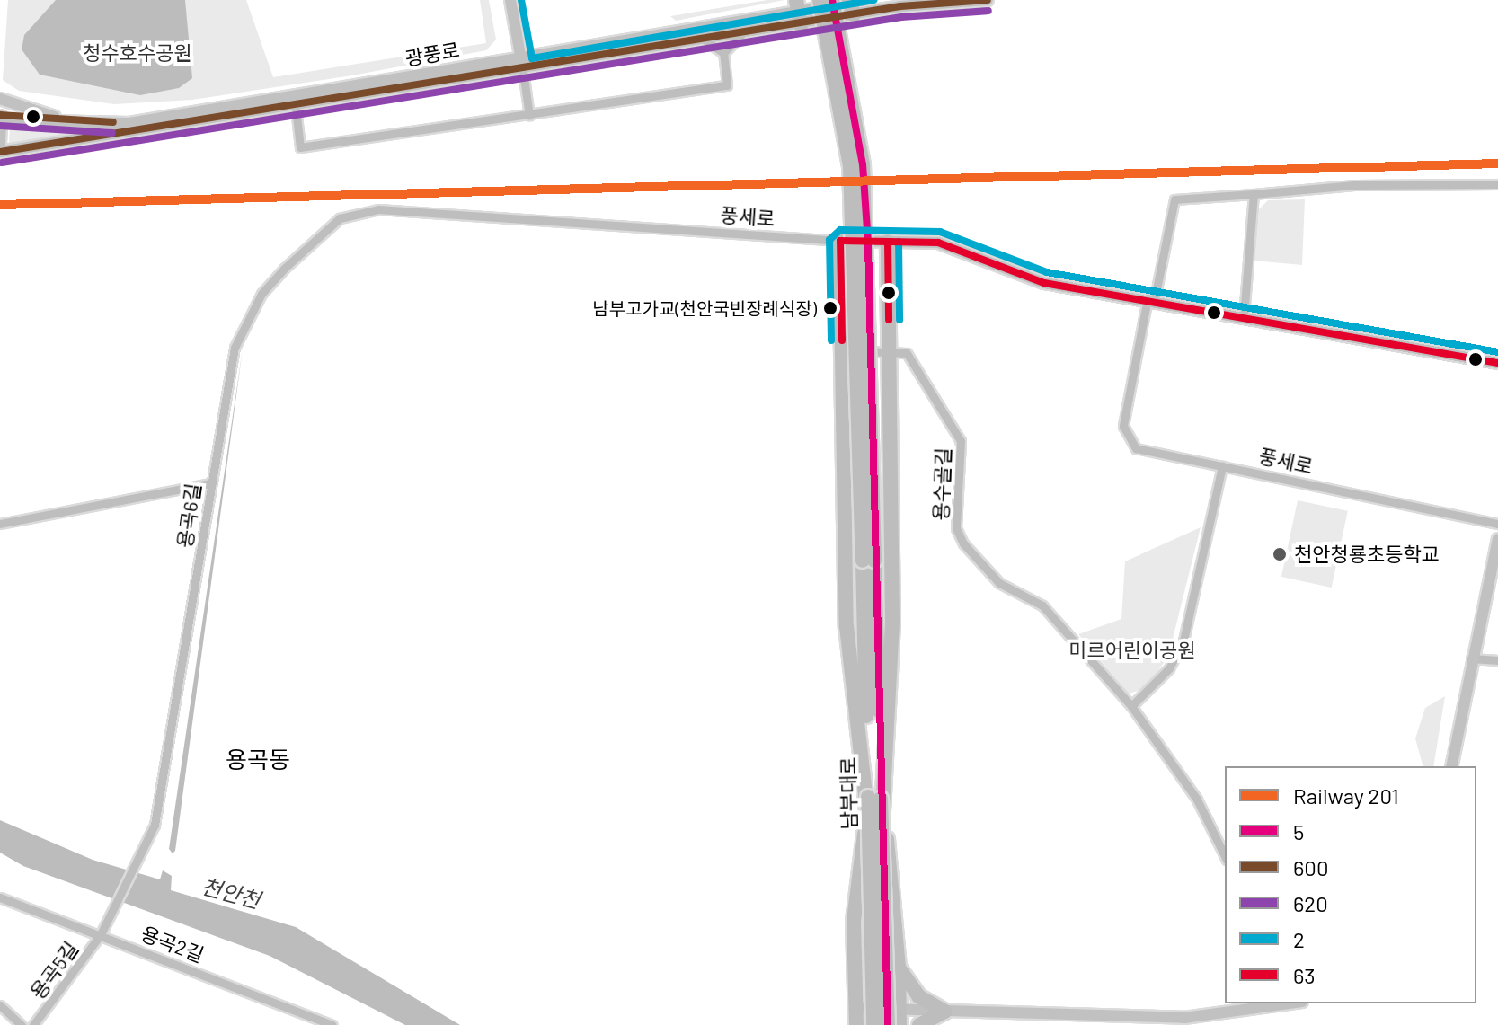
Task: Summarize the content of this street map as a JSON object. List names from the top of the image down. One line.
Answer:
{"streets":{"highway":["남부대로"],"street":["광풍로","풍세로","용수골길","용곡6길","용곡2길","용곡5길"]},"crossings":[["풍세로","용곡6길"],["용곡6길","용곡5길"],["용곡2길","용곡5길"]],"districts":["용곡동"],"water":["천안천"],"parks":["청수호수공원","미르어린이공원"],"places":["남부고가교(천안국빈장례식장)","천안청룡초등학교"],"lines":["transit line 5","transit line 600","transit line 2","transit line 620","rail line 201","transit line 63"],"legend":["Railway 201","5","600","620","2","63"]}
